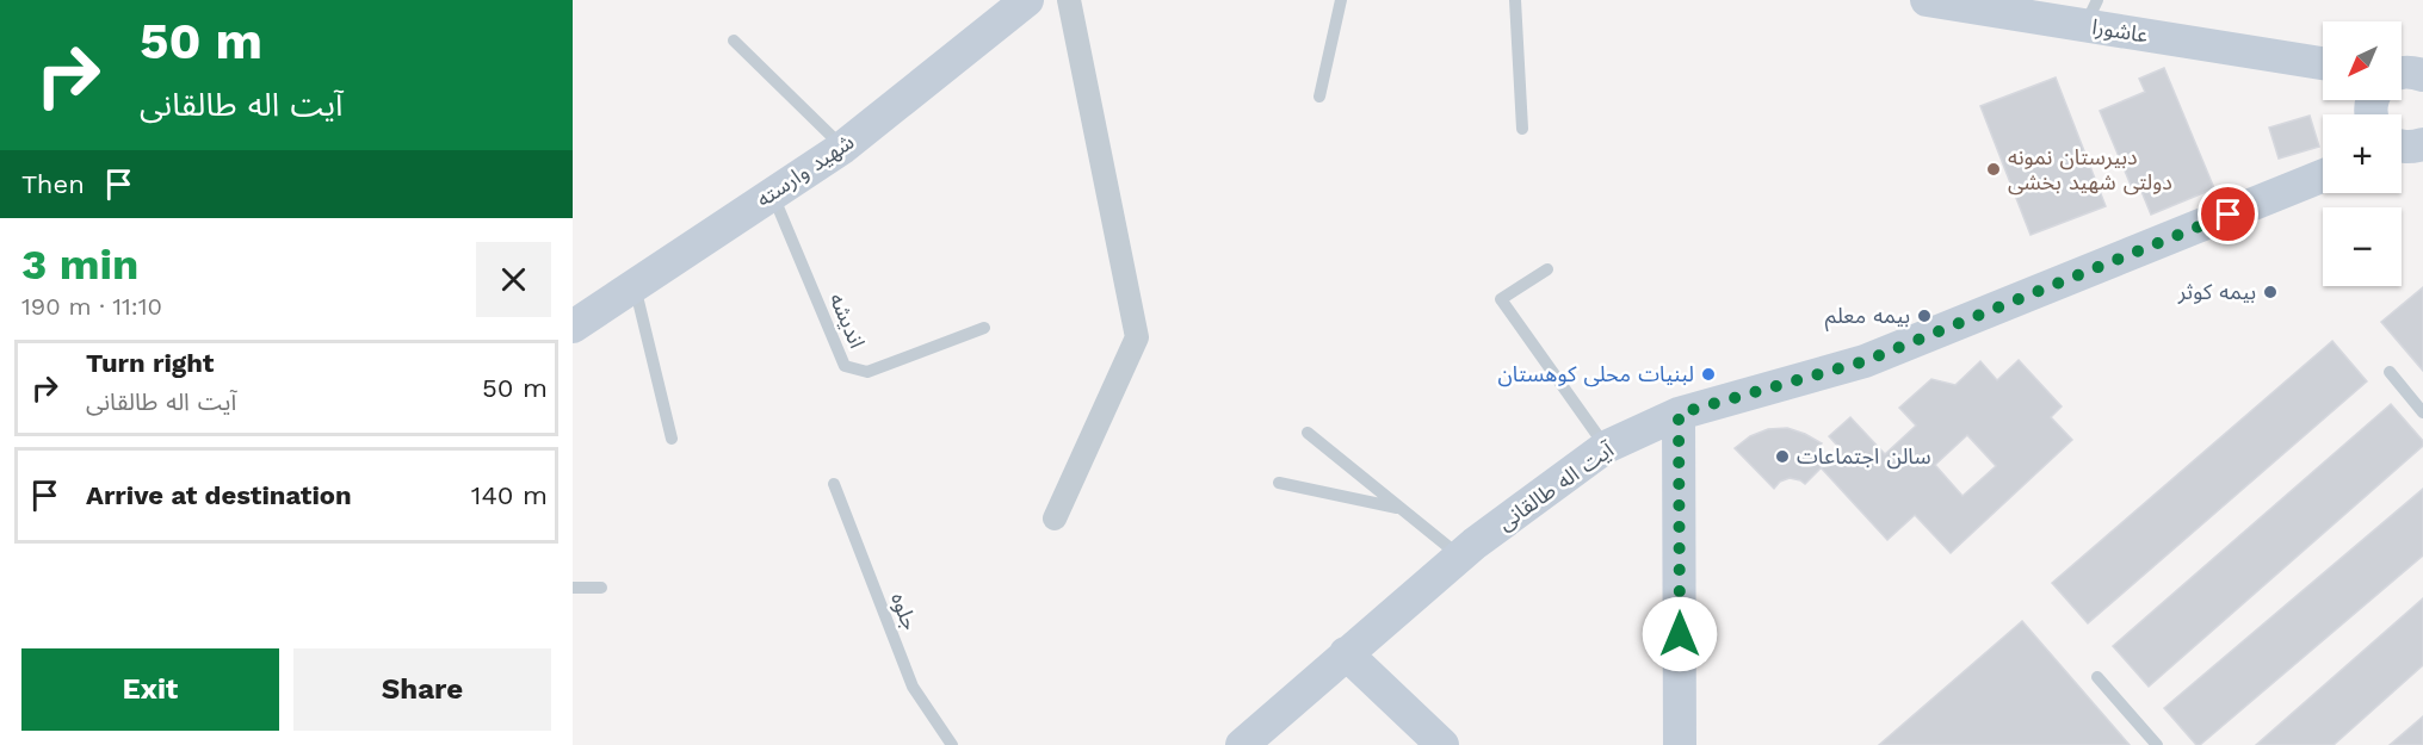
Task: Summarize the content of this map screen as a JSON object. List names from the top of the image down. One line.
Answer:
{"streets":{"street":["عاشورا","شهید وارسته","آیت اله طالقانی"],"lane":["اندیشه","جلوه"]},"crossings":[["شهید وارسته","اندیشه"]],"places":["دبیرستان نمونه دولتی شهید بخشی","بیمه کوثر","بیمه معلم","لبنیات محلی کوهستان","سالن اجتماعات"],"north":"bottom left","page":{"turn":["50 m","آیت اله طالقانی"],"map_buttons":["+","−"],"then":"Then","heading":["3 min","190 m · 11:10"],"list":[{"name":"Turn right","note":"آیت اله طالقانی","value":"50 m"},{"name":"Arrive at destination","value":"140 m"}],"buttons":["Exit","Share"]}}
